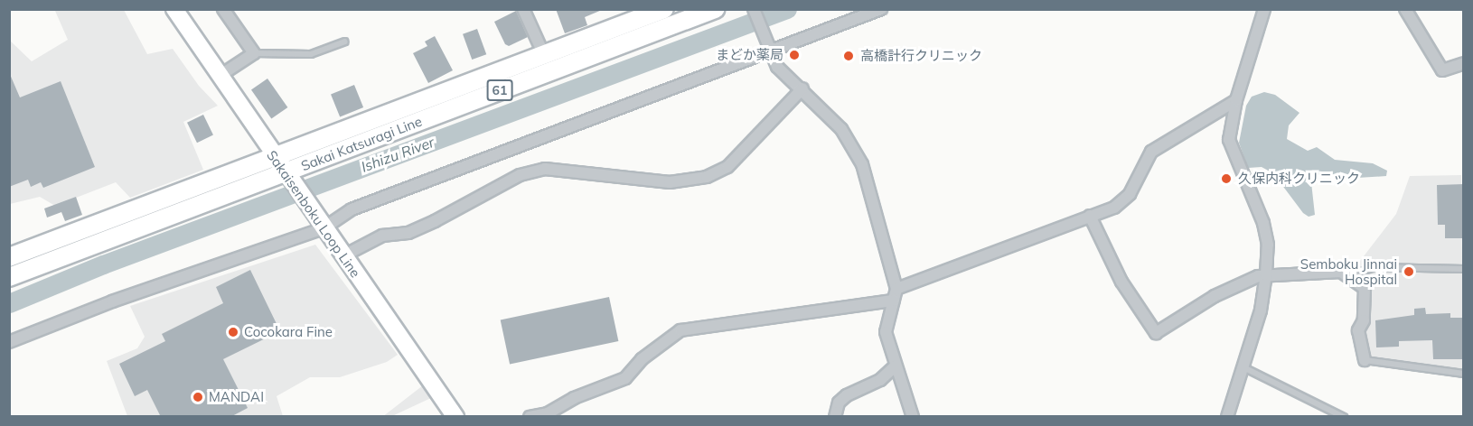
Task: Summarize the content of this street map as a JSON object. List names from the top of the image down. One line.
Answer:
{"streets":{"main road":["61","Sakai Katsuragi Line","Sakaisenboku Loop Line"]},"crossings":[["Sakai Katsuragi Line","Sakaisenboku Loop Line"]],"water":["Ishizu River"],"places":["まどか薬局","高橋計行クリニック","久保内科クリニック","Semboku Jinnai Hospital","Cocokara Fine","MANDAI"]}
